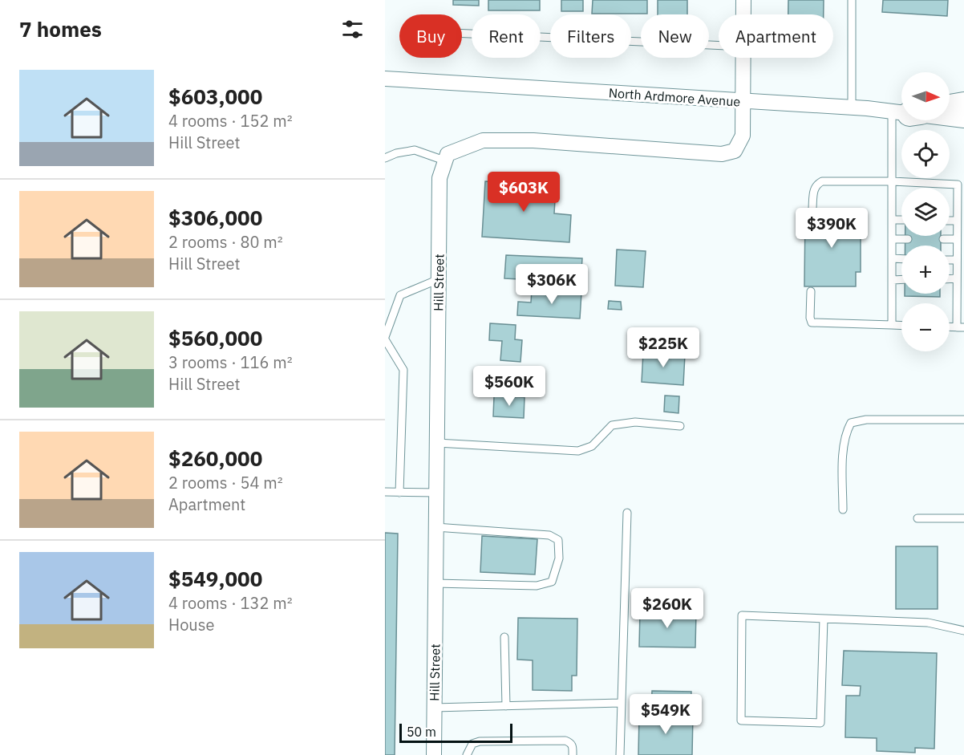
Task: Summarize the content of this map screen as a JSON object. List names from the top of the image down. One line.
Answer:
{"streets":{"street":["North Ardmore Avenue","Hill Street"]},"scale_bar":"50 m","north":"right","page":{"heading":"7 homes","chip":["Buy","Rent","Filters","New","Apartment"],"list":[{"name":"$603,000","note":"4 rooms · 152 m² · Hill Street"},{"name":"$306,000","note":"2 rooms · 80 m² · Hill Street"},{"name":"$560,000","note":"3 rooms · 116 m² · Hill Street"},{"name":"$260,000","note":"2 rooms · 54 m² · Apartment"},{"name":"$549,000","note":"4 rooms · 132 m² · House"}],"map_buttons":["+","−"],"price":["$603K","$390K","$306K","$225K","$560K","$260K","$549K"],"scale":"50 m"}}
